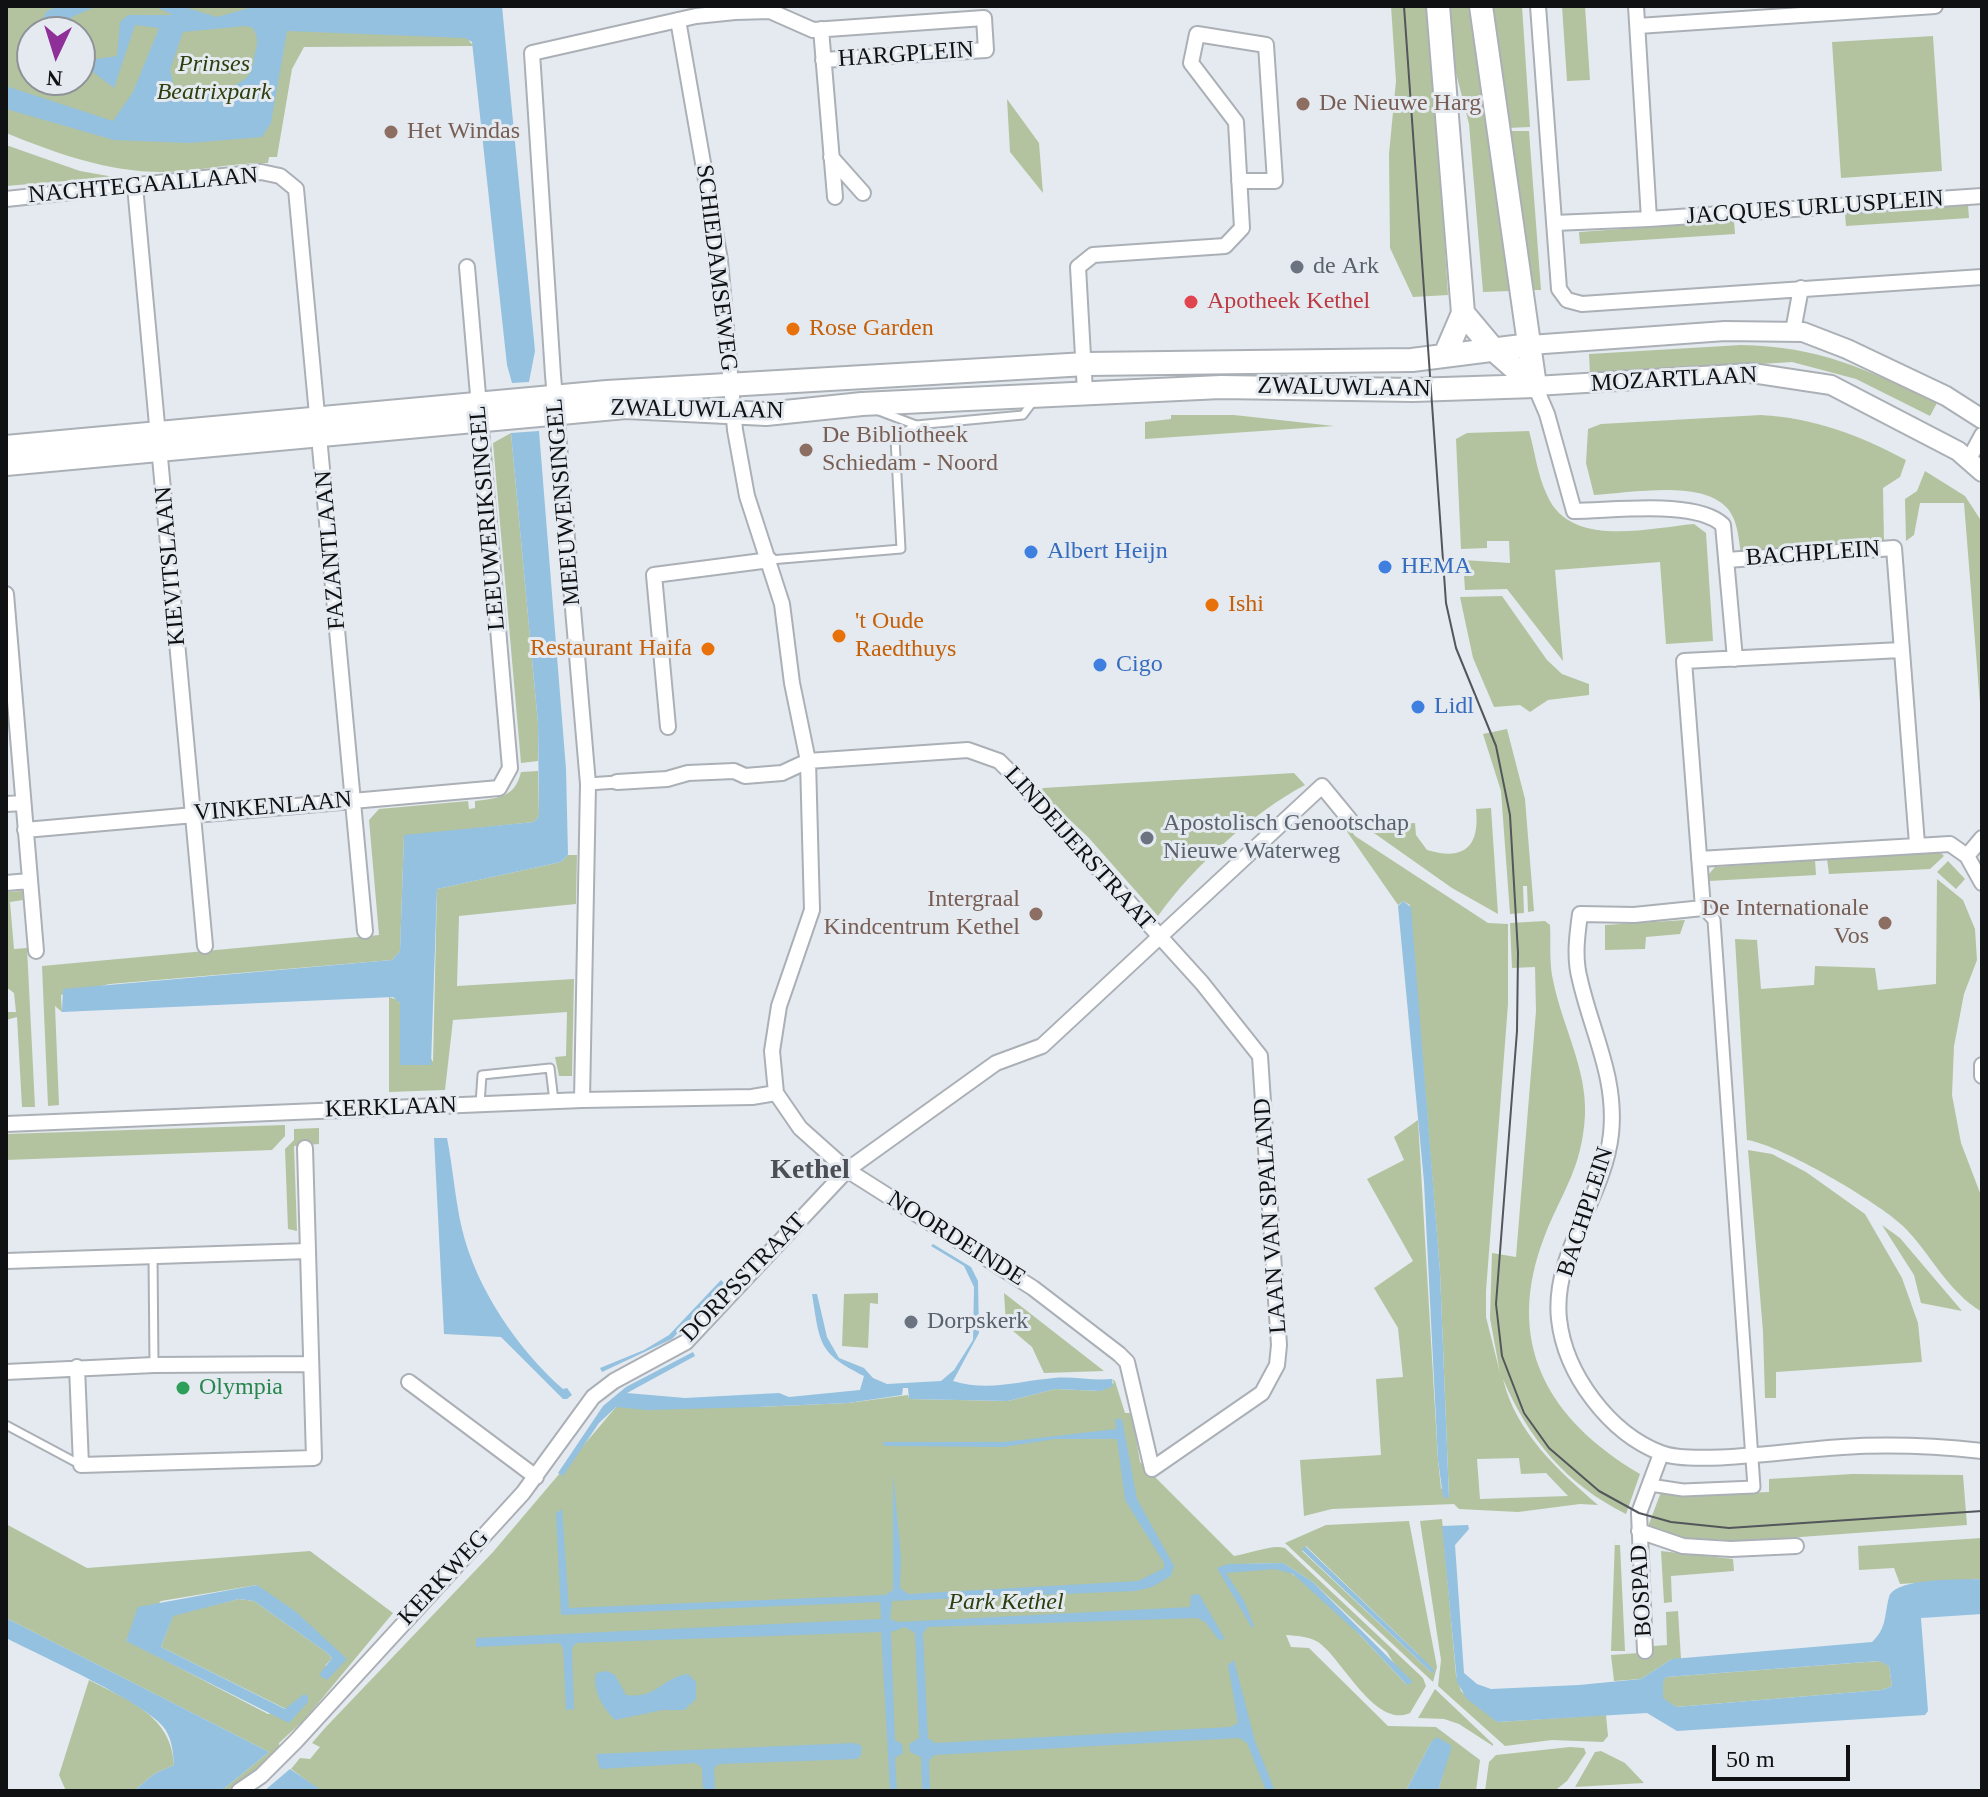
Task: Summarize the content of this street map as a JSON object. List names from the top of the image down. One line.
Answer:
{"streets":{"main road":["ZWALUWLAAN"],"street":["HARGPLEIN","NACHTEGAALLAAN","JACQUES URLUSPLEIN","SCHIEDAMSEWEG","MOZARTLAAN","MEEUWENSINGEL","LEEUWERIKSINGEL","FAZANTLAAN","BACHPLEIN","KIEVITSLAAN","VINKENLAAN","LINDEIJERSTRAAT","KERKLAAN","LAAN VAN SPALAND","NOORDEINDE","DORPSSTRAAT","KERKWEG","BOSPAD"]},"crossings":[["HARGPLEIN","SCHIEDAMSEWEG"],["HARGPLEIN","MEEUWENSINGEL"],["NACHTEGAALLAAN","FAZANTLAAN"],["NACHTEGAALLAAN","KIEVITSLAAN"],["SCHIEDAMSEWEG","ZWALUWLAAN"],["SCHIEDAMSEWEG","MEEUWENSINGEL"],["SCHIEDAMSEWEG","LINDEIJERSTRAAT"],["MOZARTLAAN","ZWALUWLAAN"],["MOZARTLAAN","BACHPLEIN"],["ZWALUWLAAN","MEEUWENSINGEL"],["ZWALUWLAAN","LEEUWERIKSINGEL"],["ZWALUWLAAN","FAZANTLAAN"],["ZWALUWLAAN","BACHPLEIN"],["ZWALUWLAAN","KIEVITSLAAN"],["MEEUWENSINGEL","KERKLAAN"],["LEEUWERIKSINGEL","VINKENLAAN"],["FAZANTLAAN","VINKENLAAN"],["KIEVITSLAAN","VINKENLAAN"],["LINDEIJERSTRAAT","LAAN VAN SPALAND"],["LINDEIJERSTRAAT","DORPSSTRAAT"],["LAAN VAN SPALAND","NOORDEINDE"],["LAAN VAN SPALAND","DORPSSTRAAT"],["NOORDEINDE","DORPSSTRAAT"],["DORPSSTRAAT","KERKWEG"]],"districts":["Kethel"],"parks":["Prinses Beatrixpark","Park Kethel"],"places":["De Nieuwe Harg","Het Windas","de Ark","Apotheek Kethel","Rose Garden","De Bibliotheek Schiedam - Noord","Albert Heijn","HEMA","Ishi","'t Oude Raedthuys","Restaurant Haifa","Cigo","Lidl","Apostolisch Genootschap Nieuwe Waterweg","Intergraal Kindcentrum Kethel","De Internationale Vos","Dorpskerk","Olympia"],"scale_bar":"50 m","north":"bottom"}
